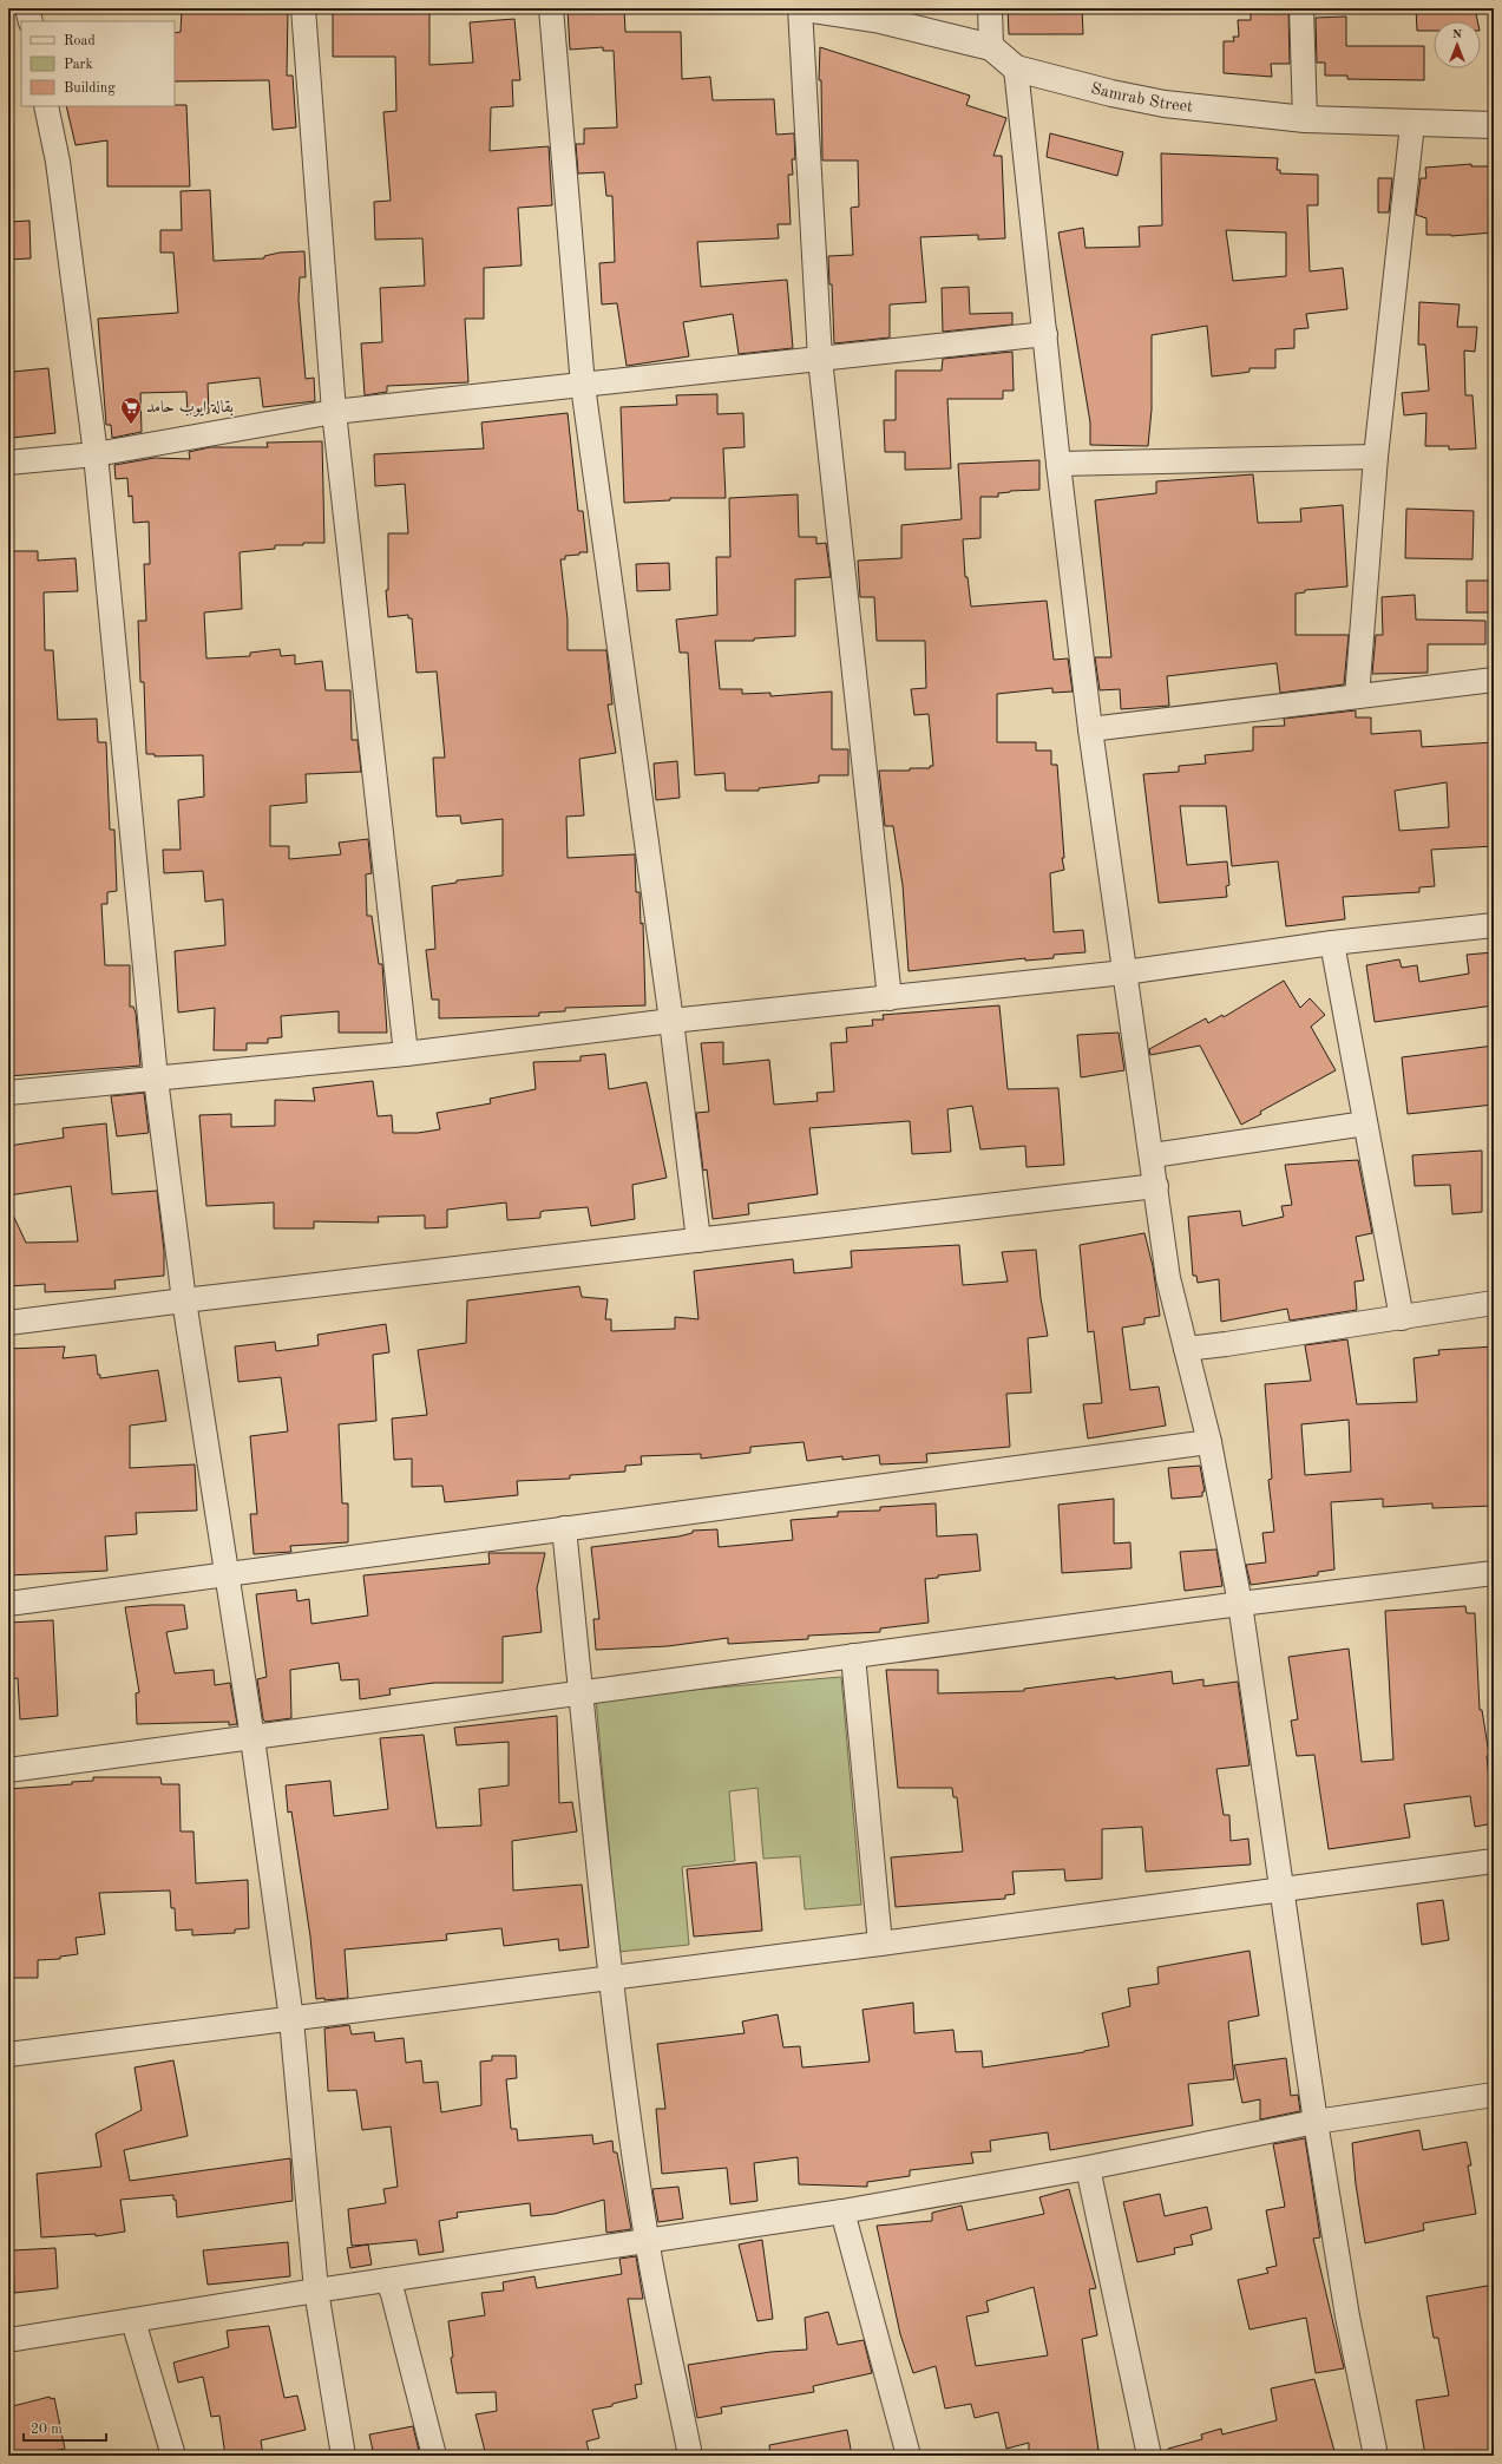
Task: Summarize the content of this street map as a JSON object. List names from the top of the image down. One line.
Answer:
{"streets":{"street":["Samrab Street"]},"places":{"supermarket":["بقالة ايوب حامد"]},"legend":["Road","Park","Building"],"scale_bar":"20 m","north":"top"}
